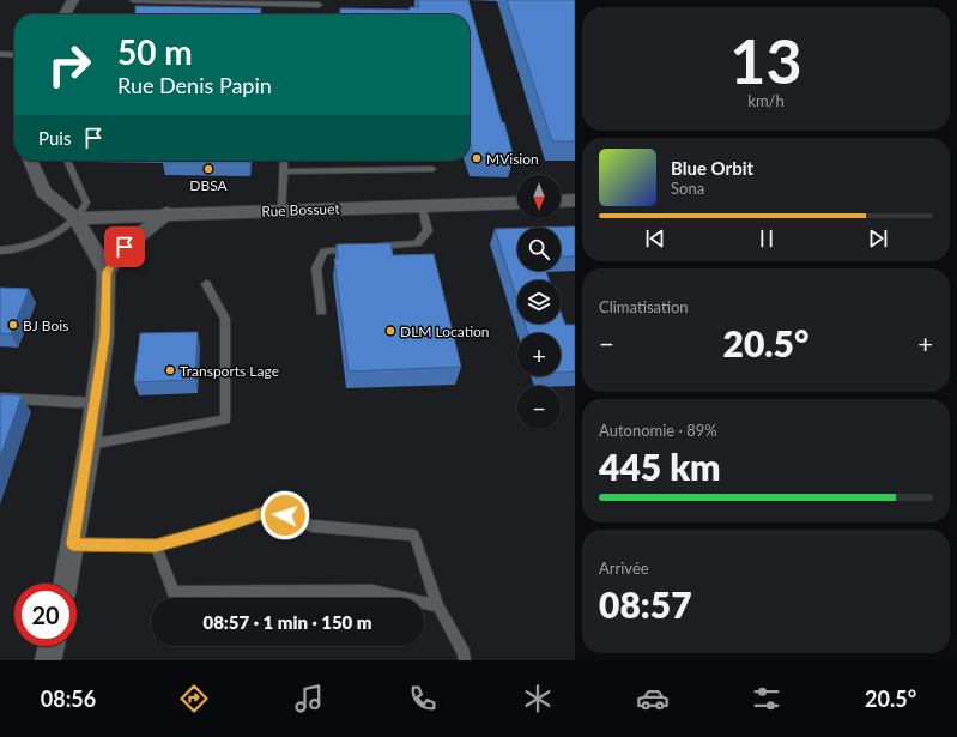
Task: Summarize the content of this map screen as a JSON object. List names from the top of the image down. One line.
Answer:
{"streets":{"street":["Rue Bossuet"]},"places":["MVision","DBSA","BJ Bois","DLM Location","Transports Lage"],"north":"bottom","page":{"tile":[["13","km/h"],"Climatisation",["Autonomie · 89%","445 km"],["Arrivée","08:57"]],"turn":["50 m","Rue Denis Papin"],"then":"Puis","song":["Blue Orbit","Sona"],"map_buttons":["+","−"],"heat":["−","20.5°","+"],"limit":"20","trip":"08:57 · 1 min · 150 m","tabs":["08:56","20.5°"]}}
